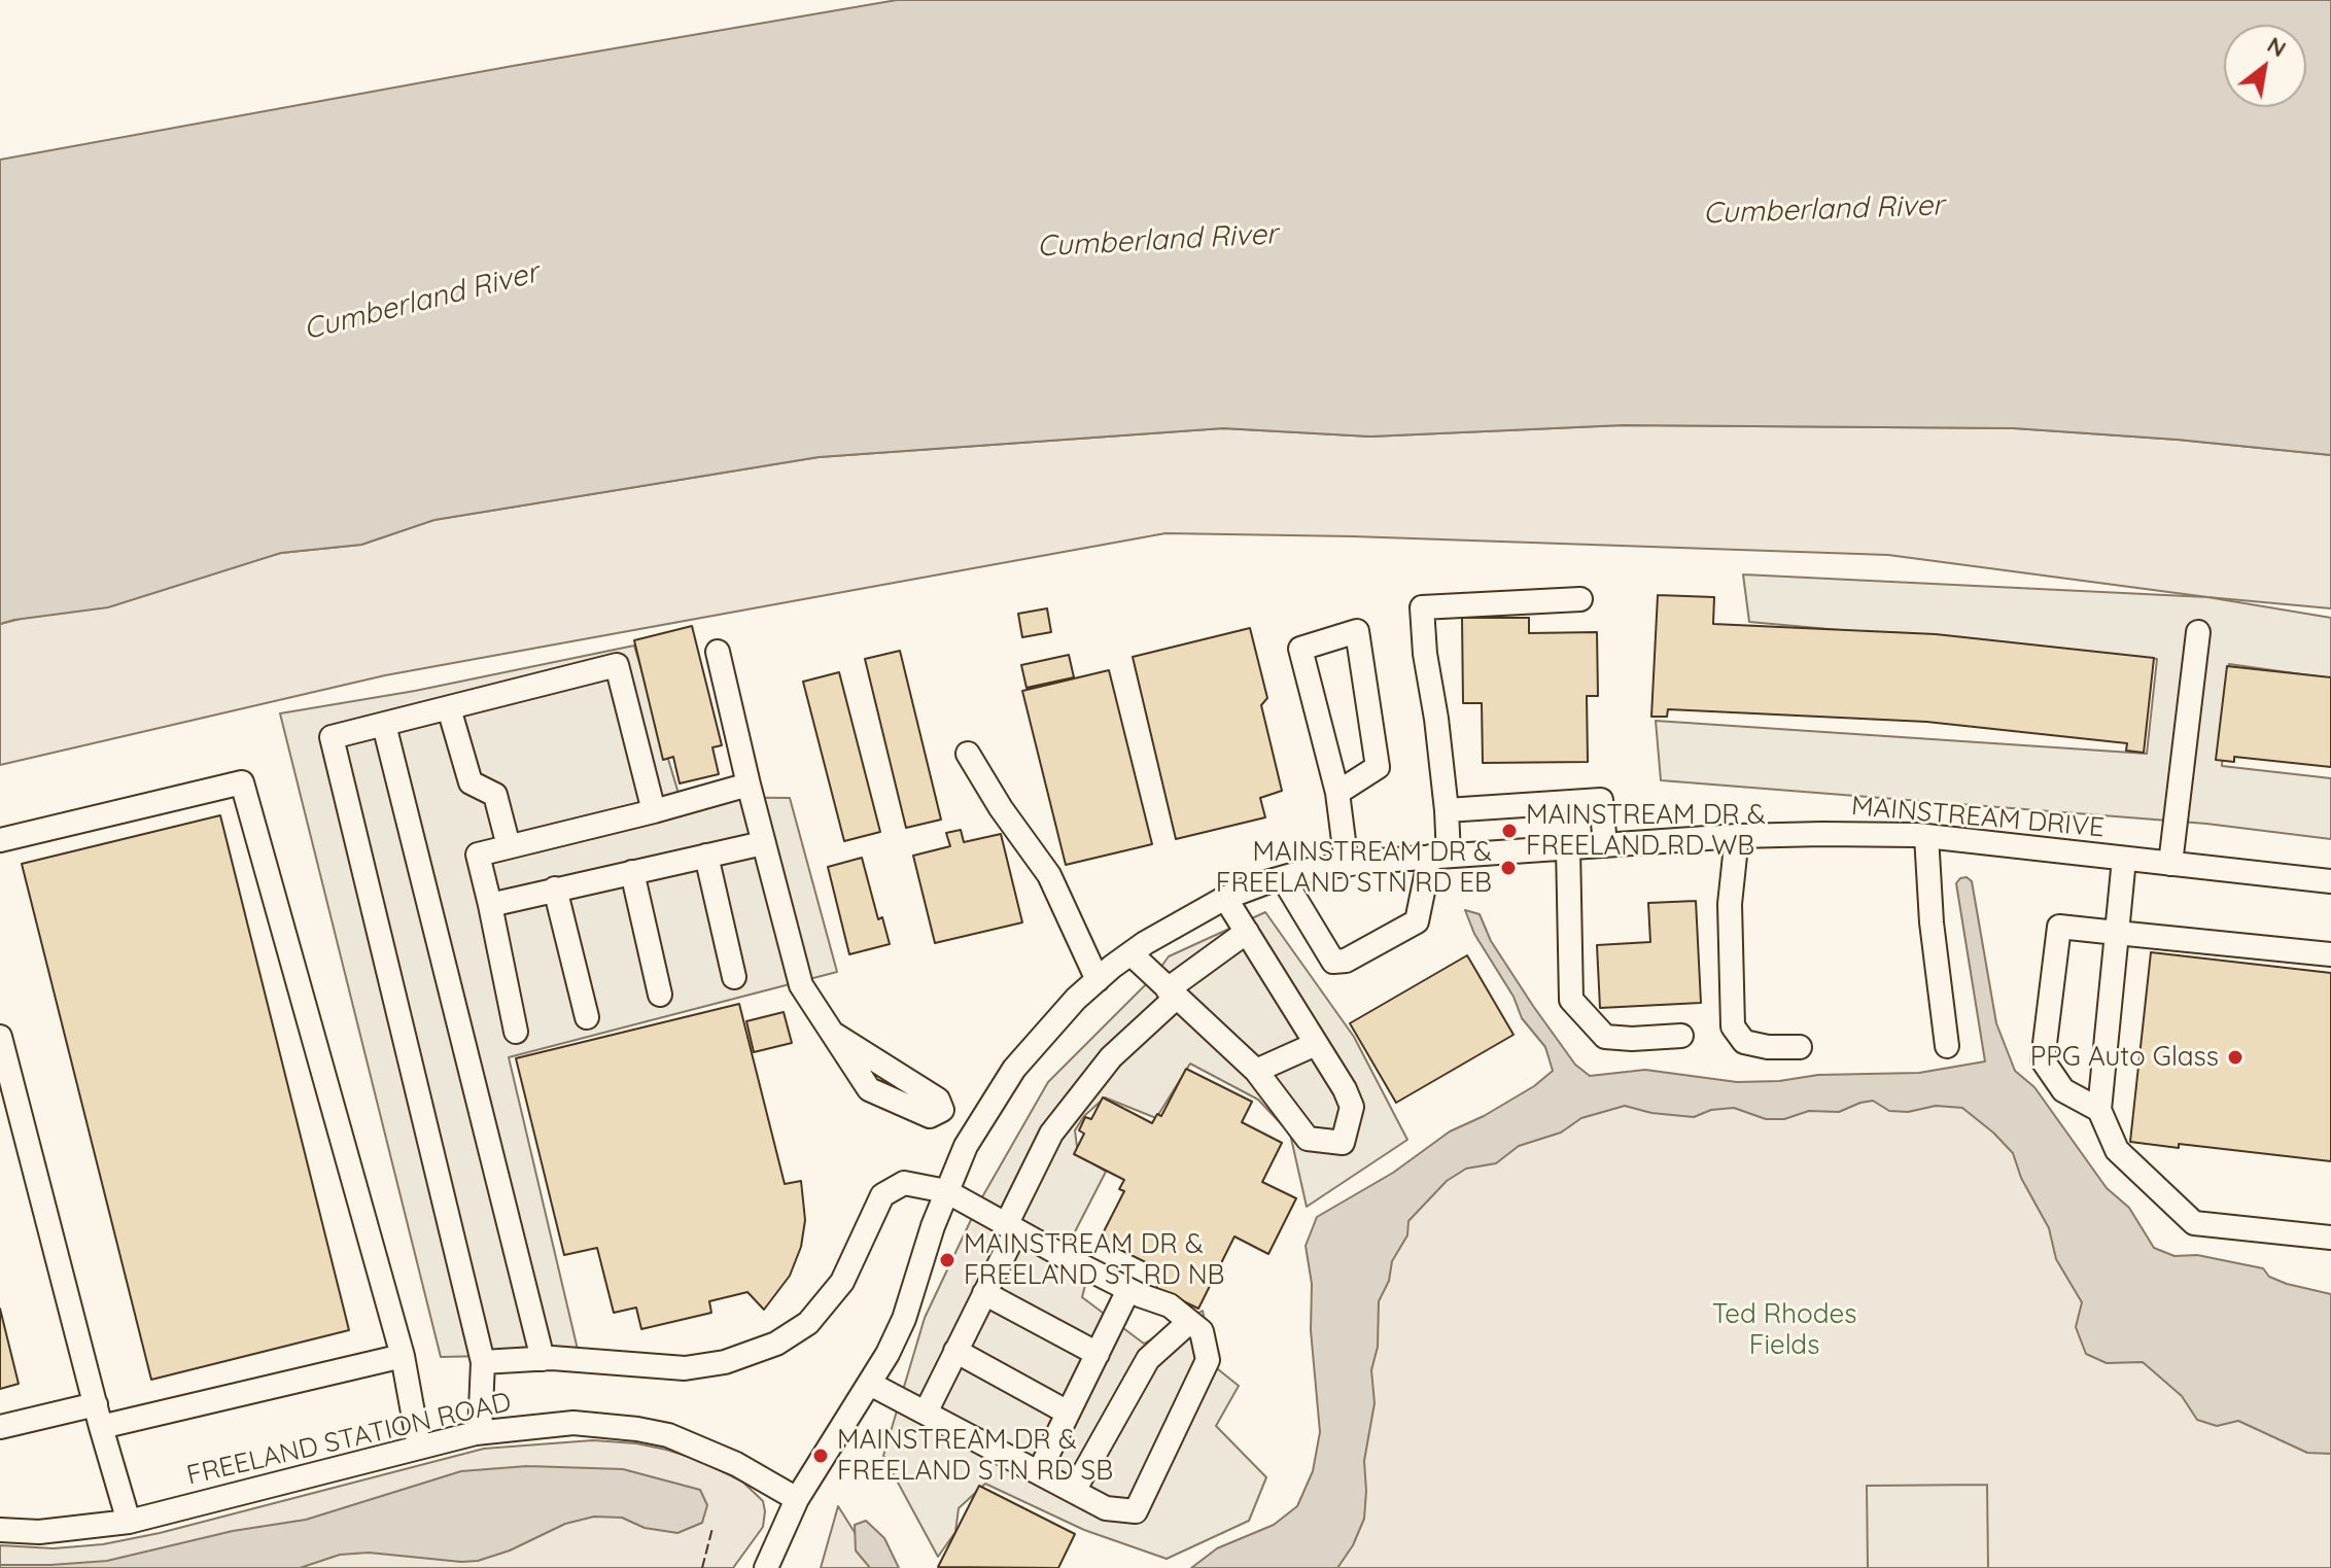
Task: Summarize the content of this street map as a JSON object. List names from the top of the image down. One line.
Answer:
{"streets":{"street":["MAINSTREAM DRIVE","FREELAND STATION ROAD"]},"crossings":[["MAINSTREAM DRIVE","FREELAND STATION ROAD"]],"water":["Cumberland River"],"parks":["Ted Rhodes Fields"],"places":["MAINSTREAM DR & FREELAND RD WB","MAINSTREAM DR & FREELAND STN RD EB","PPG Auto Glass","MAINSTREAM DR & FREELAND ST RD NB","MAINSTREAM DR & FREELAND STN RD SB"],"north":"top right"}
